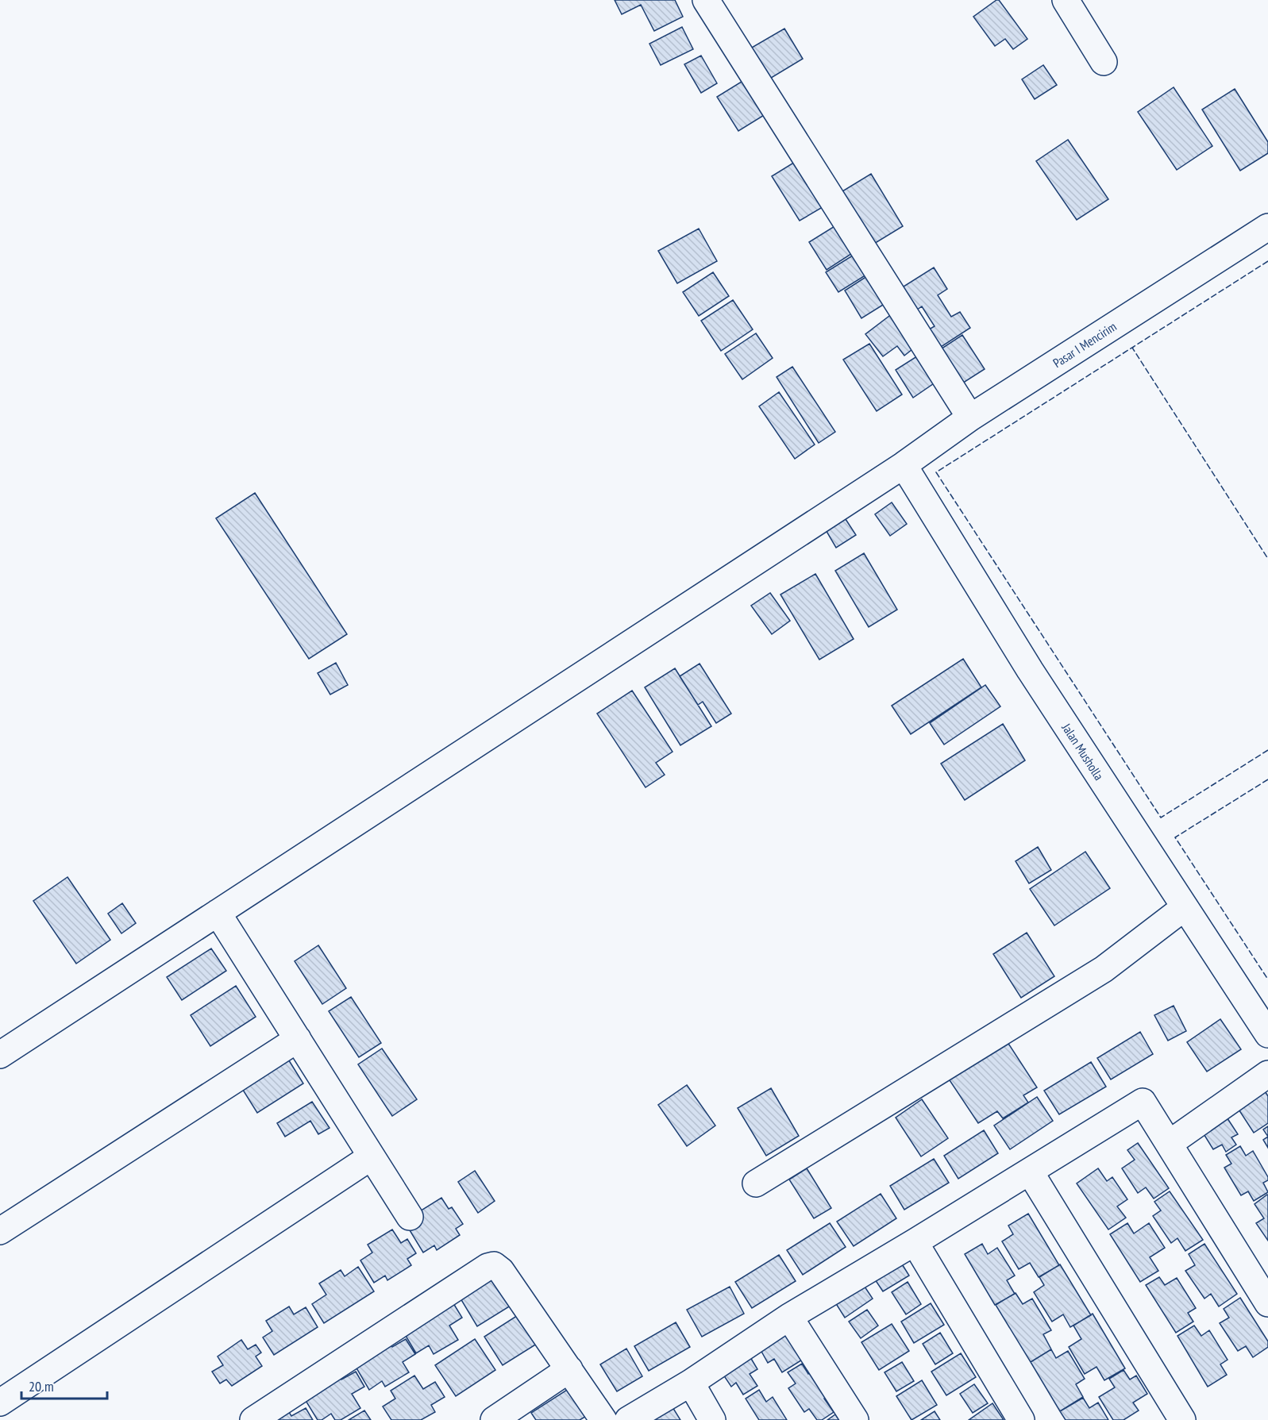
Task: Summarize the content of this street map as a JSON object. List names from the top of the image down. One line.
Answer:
{"streets":{"street":["Pasar I Mencirim","Jalan Musholla"]},"crossings":[["Pasar I Mencirim","Jalan Musholla"]],"scale_bar":"20 m"}
